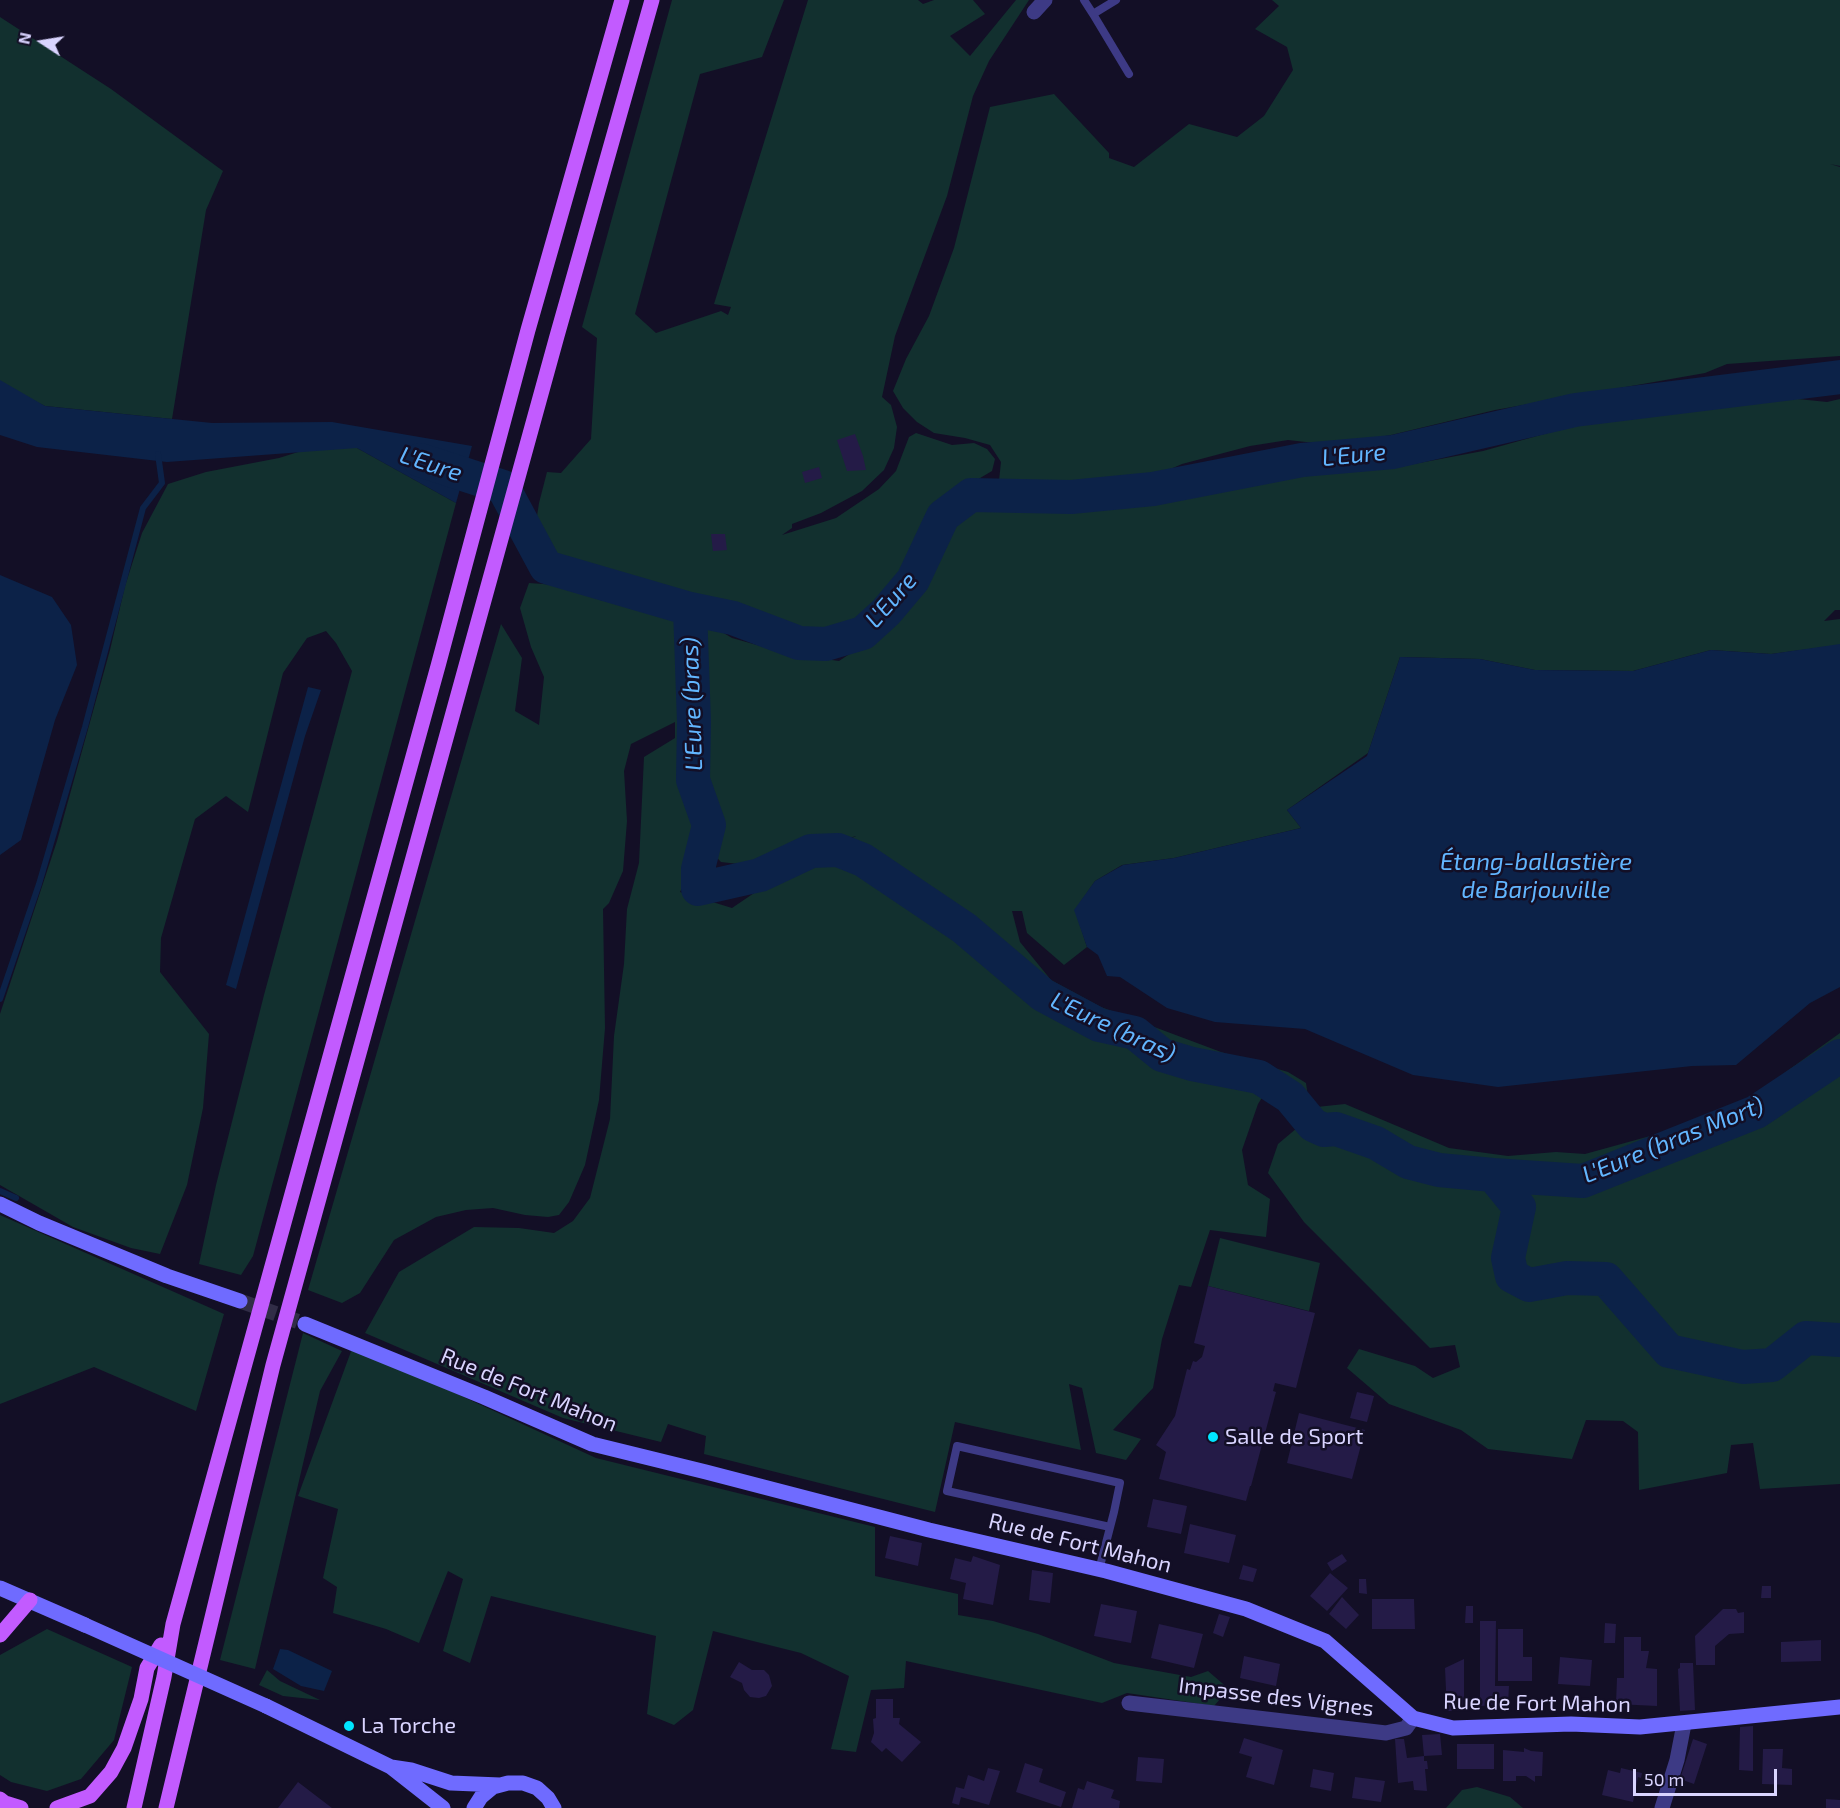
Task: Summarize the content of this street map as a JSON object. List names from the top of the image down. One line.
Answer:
{"streets":{"street":["Rue de Fort Mahon","Impasse des Vignes"]},"crossings":[["Rue de Fort Mahon","Impasse des Vignes"]],"water":["L'Eure","L'Eure (bras)","Étang-ballastière de Barjouville","L'Eure (bras Mort)"],"places":["Salle de Sport","La Torche"],"scale_bar":"50 m","north":"left"}
